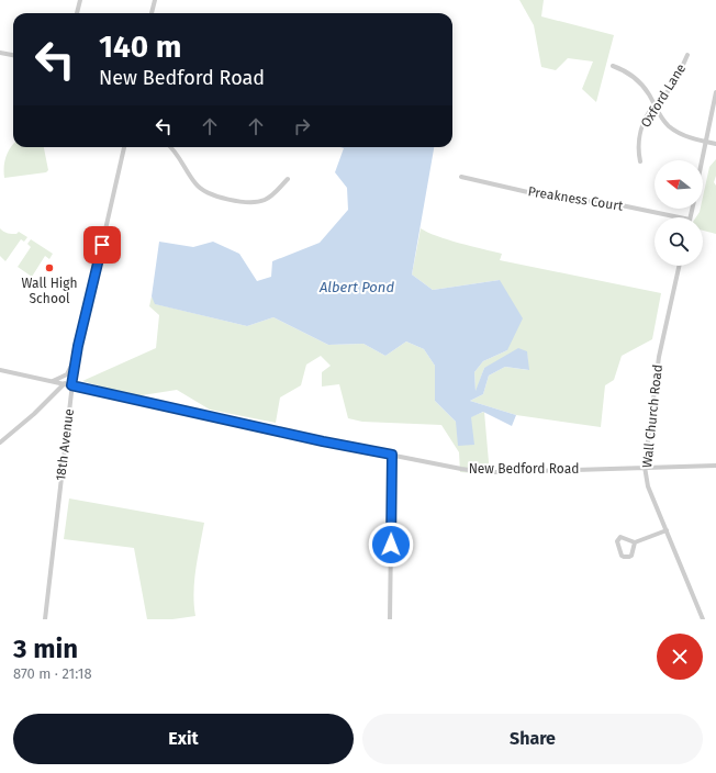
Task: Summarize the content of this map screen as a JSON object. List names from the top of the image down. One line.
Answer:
{"streets":{"street":["Oxford Lane","Preakness Court","Wall Church Road","18th Avenue","New Bedford Road"]},"crossings":[["Wall Church Road","New Bedford Road"],["18th Avenue","New Bedford Road"]],"water":["Albert Pond"],"places":["Wall High School"],"north":"left","page":{"turn":["140 m","New Bedford Road"],"heading":["3 min","870 m · 21:18"],"buttons":["Exit","Share"]}}
